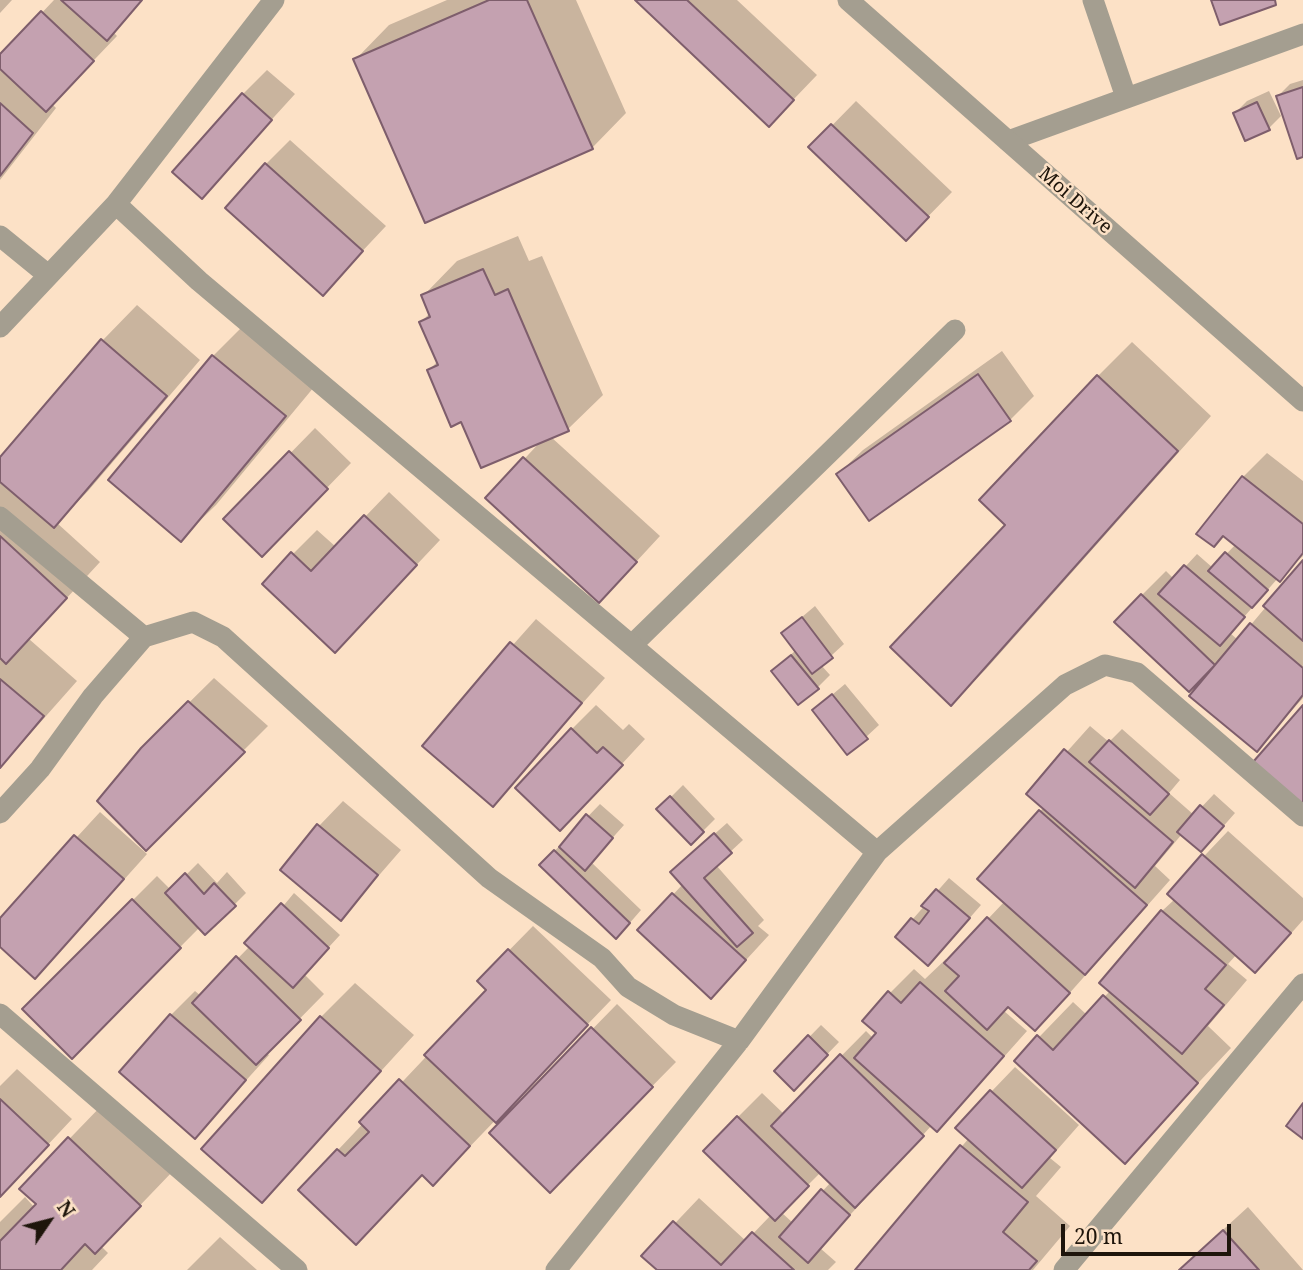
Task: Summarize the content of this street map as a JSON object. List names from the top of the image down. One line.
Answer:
{"streets":{"street":["Moi Drive"]},"scale_bar":"20 m","north":"top right"}
